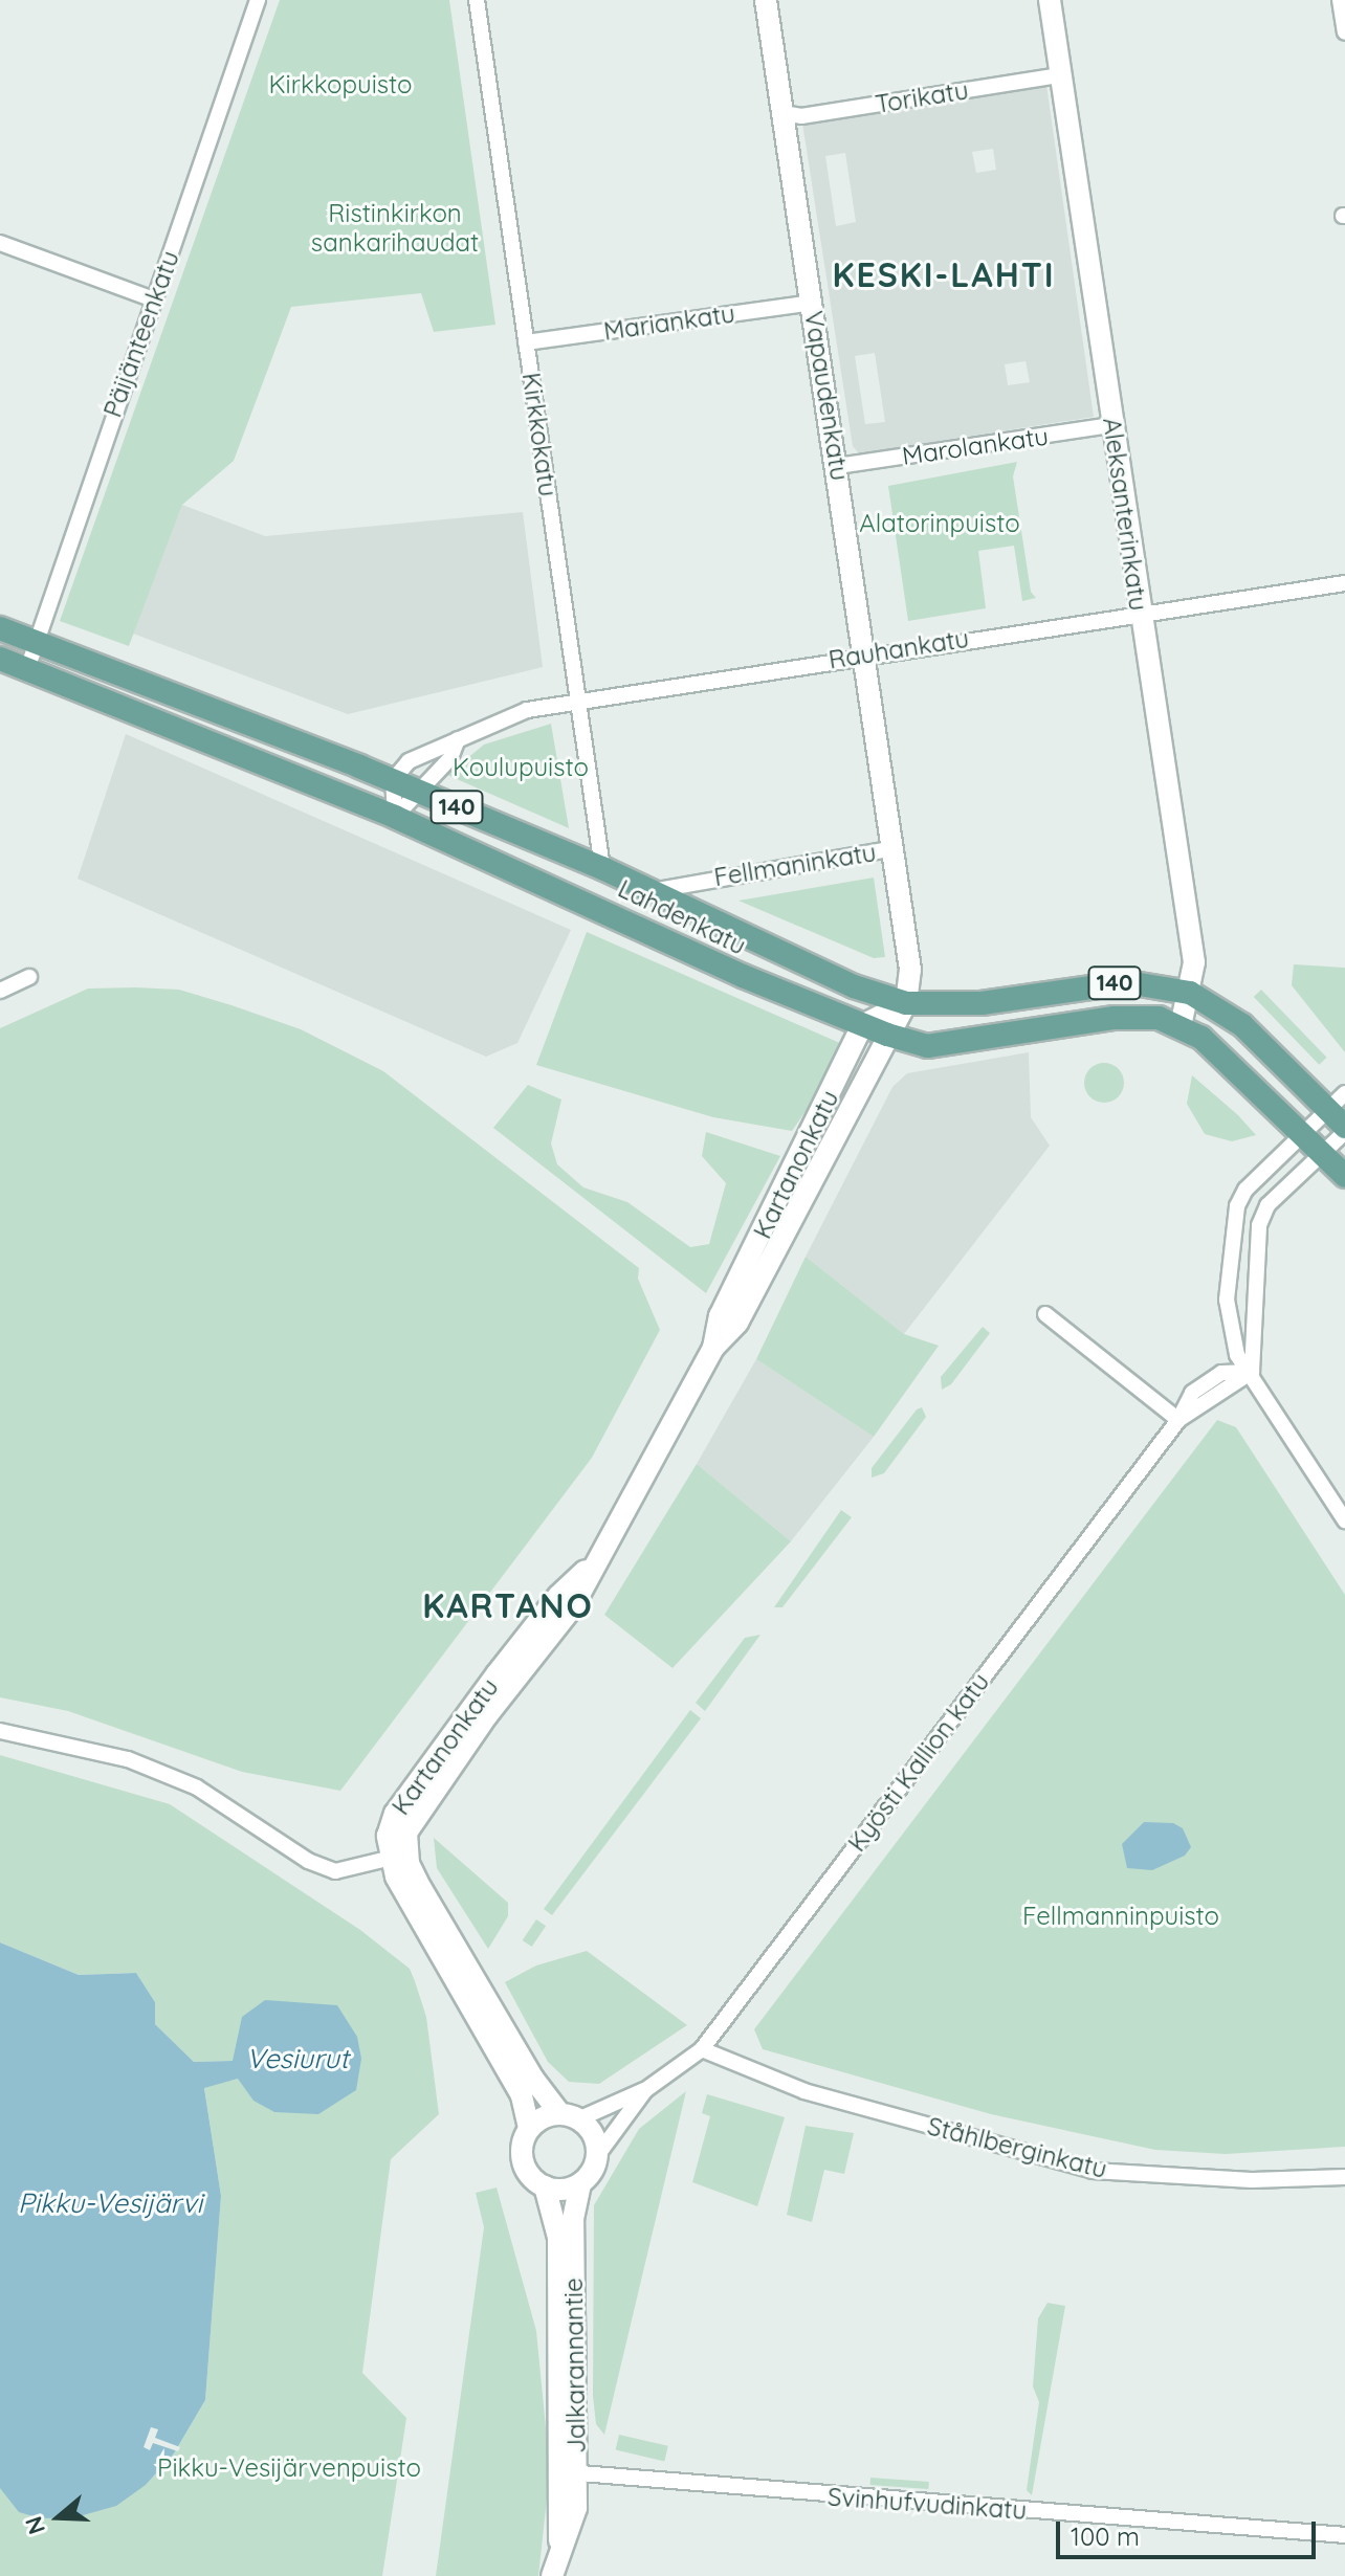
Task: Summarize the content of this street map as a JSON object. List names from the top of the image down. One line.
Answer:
{"streets":{"main road":["Vapaudenkatu","Aleksanterinkatu","140","Lahdenkatu","Kartanonkatu","Jalkarannantie"],"street":["Torikatu","Mariankatu","Päijänteenkatu","Kirkkokatu","Marolankatu","Rauhankatu","Fellmaninkatu","Kyösti Kallion katu","Ståhlberginkatu","Svinhufvudinkatu"]},"crossings":[["Torikatu","Vapaudenkatu"],["Torikatu","Aleksanterinkatu"],["Mariankatu","Vapaudenkatu"],["Mariankatu","Kirkkokatu"],["Päijänteenkatu","Lahdenkatu"],["Vapaudenkatu","Marolankatu"],["Vapaudenkatu","Rauhankatu"],["Vapaudenkatu","Fellmaninkatu"],["Vapaudenkatu","Lahdenkatu"],["Vapaudenkatu","Kartanonkatu"],["Kirkkokatu","Rauhankatu"],["Kirkkokatu","Lahdenkatu"],["Marolankatu","Aleksanterinkatu"],["Aleksanterinkatu","Rauhankatu"],["Aleksanterinkatu","Lahdenkatu"],["Rauhankatu","Lahdenkatu"],["140","Lahdenkatu"],["Fellmaninkatu","Lahdenkatu"],["Lahdenkatu","Kartanonkatu"],["Kartanonkatu","Kyösti Kallion katu"],["Kartanonkatu","Jalkarannantie"],["Kyösti Kallion katu","Ståhlberginkatu"],["Kyösti Kallion katu","Jalkarannantie"],["Jalkarannantie","Svinhufvudinkatu"]],"districts":["KESKI-LAHTI","KARTANO"],"water":["Vesiurut","Pikku-Vesijärvi"],"parks":["Kirkkopuisto","Ristinkirkon sankarihaudat","Alatorinpuisto","Koulupuisto","Fellmanninpuisto","Pikku-Vesijärvenpuisto"],"scale_bar":"100 m","north":"left"}
